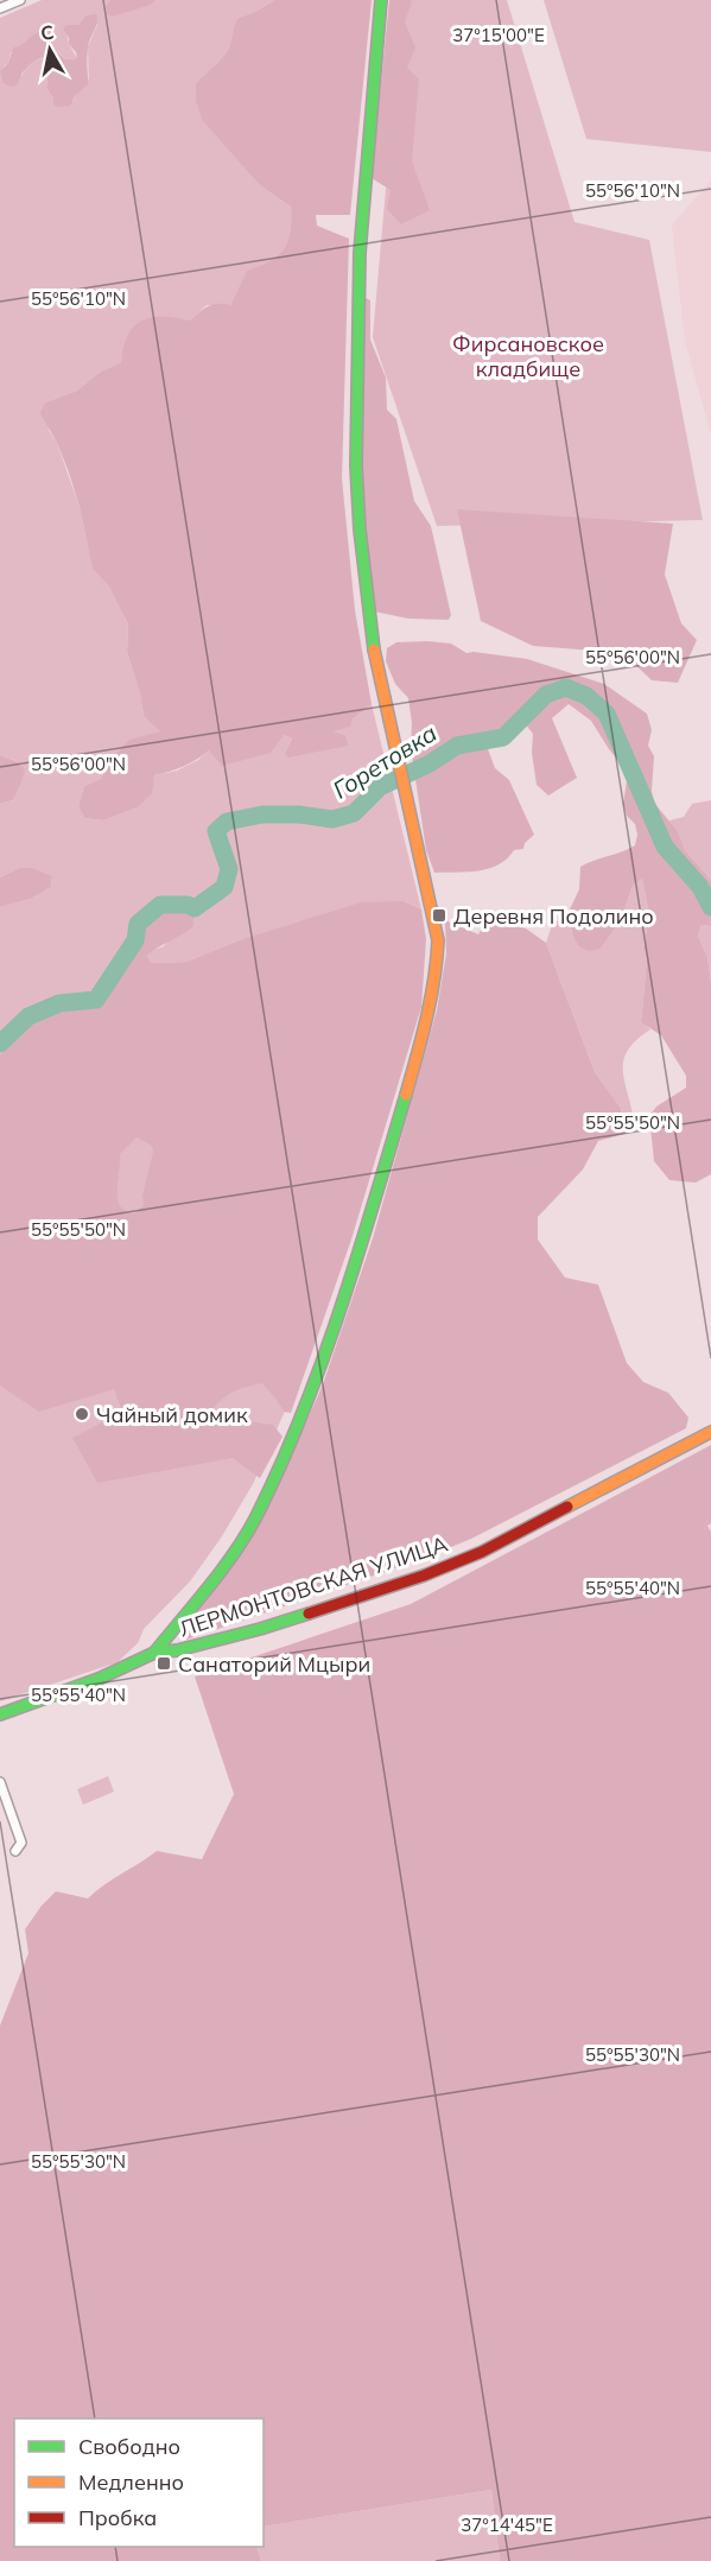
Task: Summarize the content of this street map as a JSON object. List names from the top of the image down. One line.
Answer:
{"streets":{"street":["ЛЕРМОНТОВСКАЯ УЛИЦА"]},"water":["Горетовка"],"parks":["Фирсановское кладбище"],"places":{"transit":["Деревня Подолино","Санаторий Мцыри"],"other":["Чайный домик"]},"legend":["Свободно","Медленно","Пробка"],"north":"top","coordinates":["37°15'00\"E","55°56'10\"N","55°56'00\"N","55°55'50\"N","55°55'40\"N","55°55'30\"N","37°14'45\"E"]}
